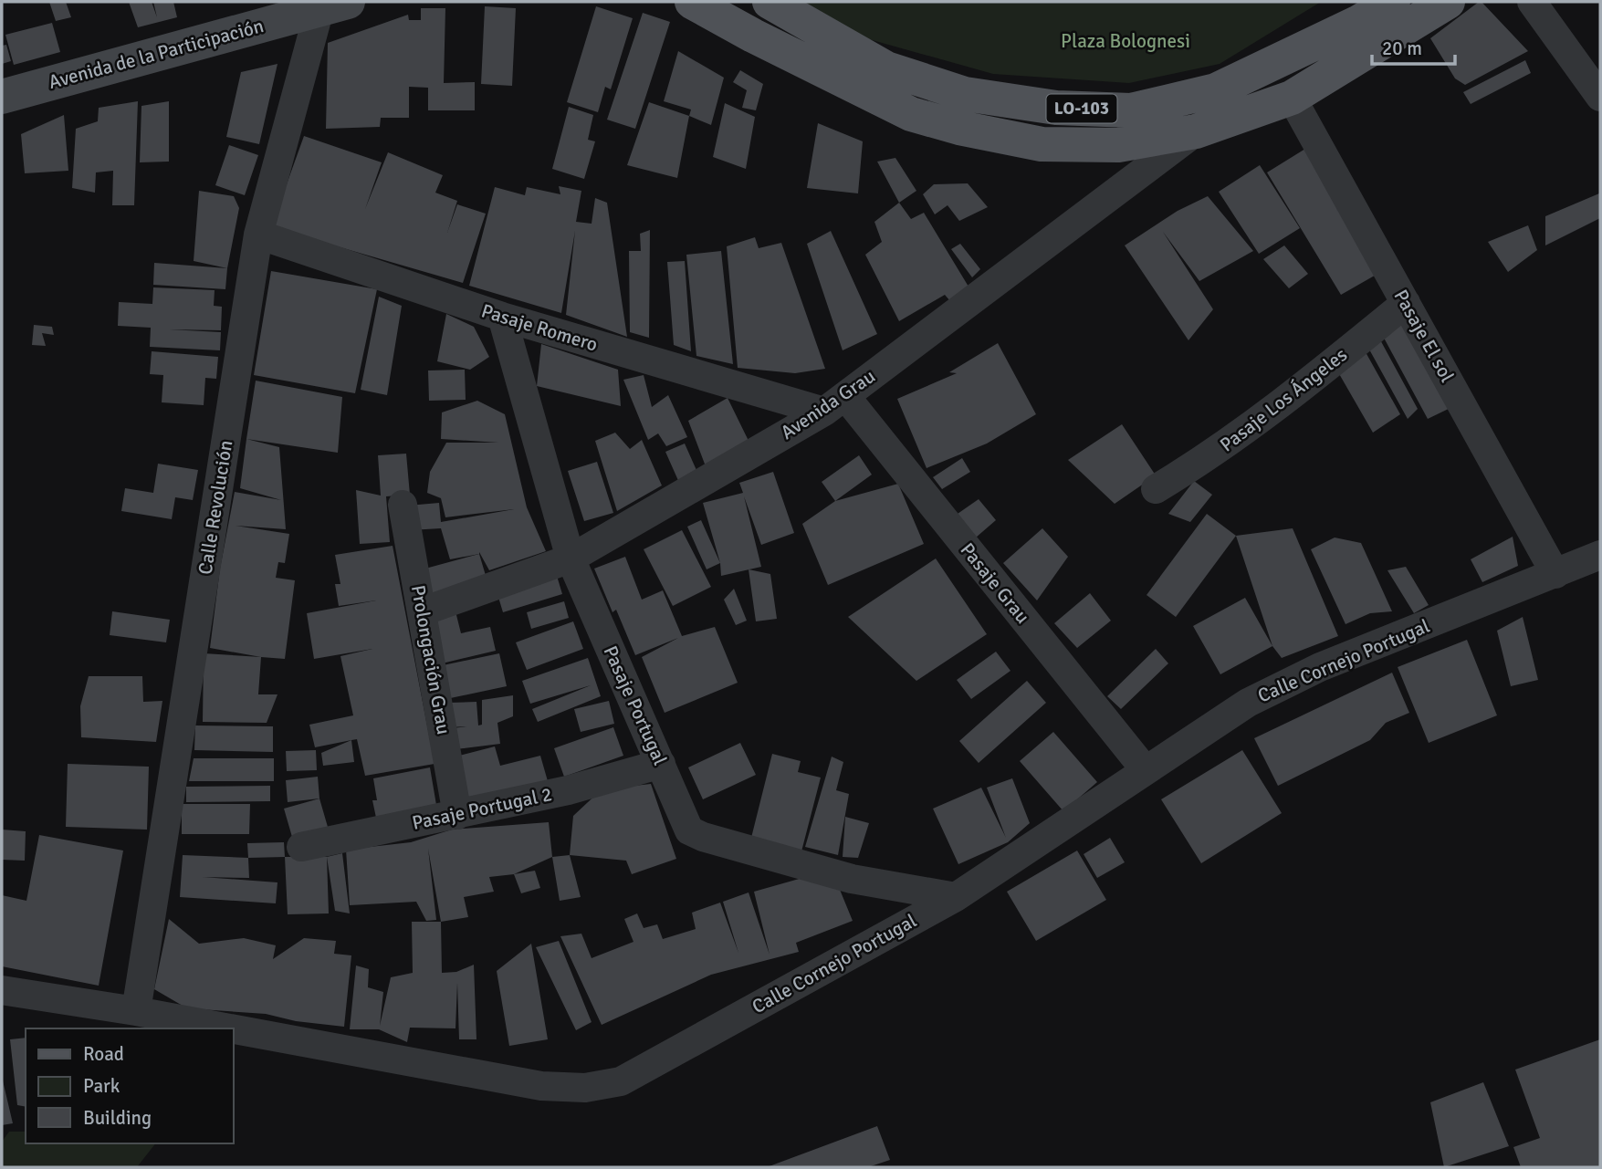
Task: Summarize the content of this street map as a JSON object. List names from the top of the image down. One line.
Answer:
{"streets":{"main road":["Avenida de la Participación","LO-103","Avenida Grau"],"street":["Pasaje Romero","Pasaje El sol","Pasaje Los Ángeles","Calle Revolución","Pasaje Grau","Prolongación Grau","Calle Cornejo Portugal","Pasaje Portugal","Pasaje Portugal 2"]},"crossings":[["Avenida de la Participación","Calle Revolución"],["Pasaje Romero","Avenida Grau"],["Pasaje Romero","Calle Revolución"],["Pasaje Romero","Pasaje Grau"],["Pasaje Romero","Pasaje Portugal"],["Pasaje El sol","Pasaje Los Ángeles"],["Pasaje El sol","Avenida Grau"],["Pasaje El sol","Calle Cornejo Portugal"],["Avenida Grau","Pasaje Grau"],["Avenida Grau","Prolongación Grau"],["Avenida Grau","Pasaje Portugal"],["Calle Revolución","Calle Cornejo Portugal"],["Pasaje Grau","Calle Cornejo Portugal"],["Prolongación Grau","Pasaje Portugal 2"],["Calle Cornejo Portugal","Pasaje Portugal"],["Pasaje Portugal","Pasaje Portugal 2"]],"parks":["Plaza Bolognesi"],"legend":["Road","Park","Building"],"scale_bar":"20 m"}
